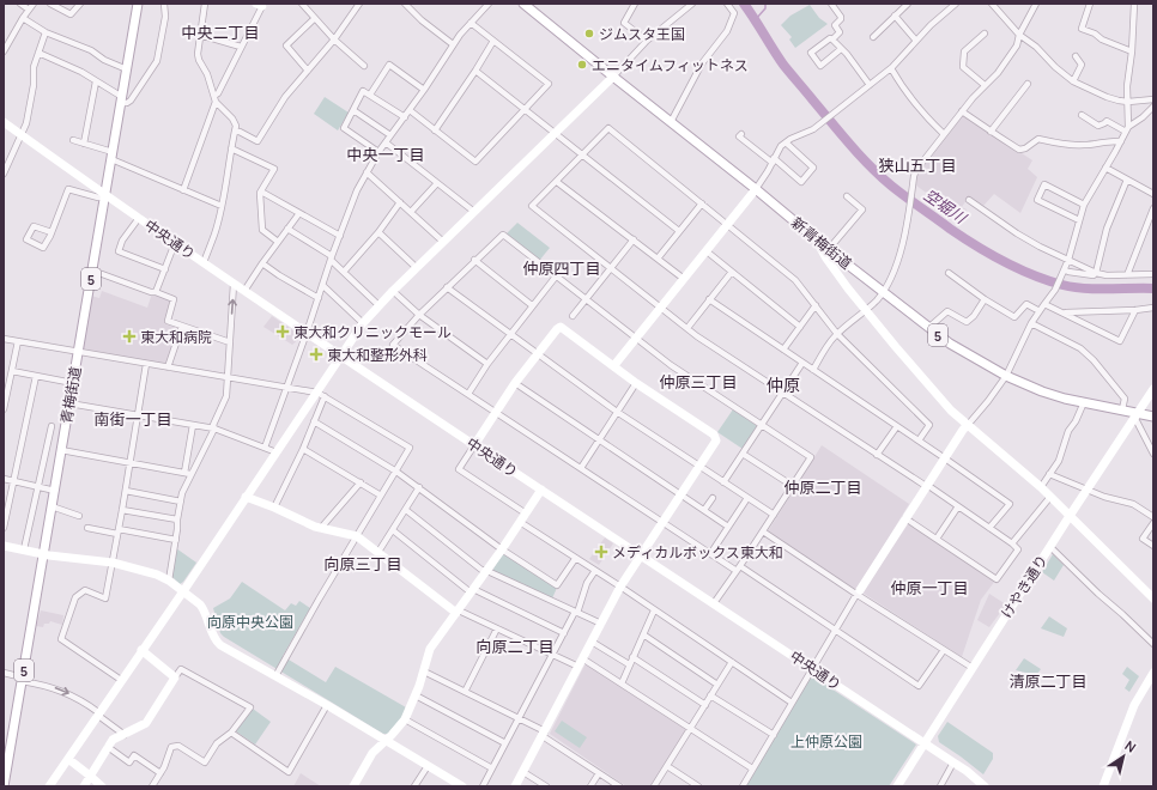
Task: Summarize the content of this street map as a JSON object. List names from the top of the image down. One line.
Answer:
{"streets":{"street":["中央通り","新青梅街道","5","青梅街道","けやき通り"]},"crossings":[["中央通り","青梅街道"],["中央通り","けやき通り"],["新青梅街道","けやき通り"]],"districts":["中央二丁目","中央一丁目","狭山五丁目","仲原四丁目","仲原三丁目","仲原","南街一丁目","仲原二丁目","向原三丁目","仲原一丁目","向原二丁目","清原二丁目"],"water":["空堀川"],"parks":["向原中央公園","上仲原公園"],"places":{"other":["ジムスタ王国","エニタイムフィットネス"],"health":["東大和クリニックモール","東大和病院","東大和整形外科","メディカルボックス東大和"]},"north":"top right"}
